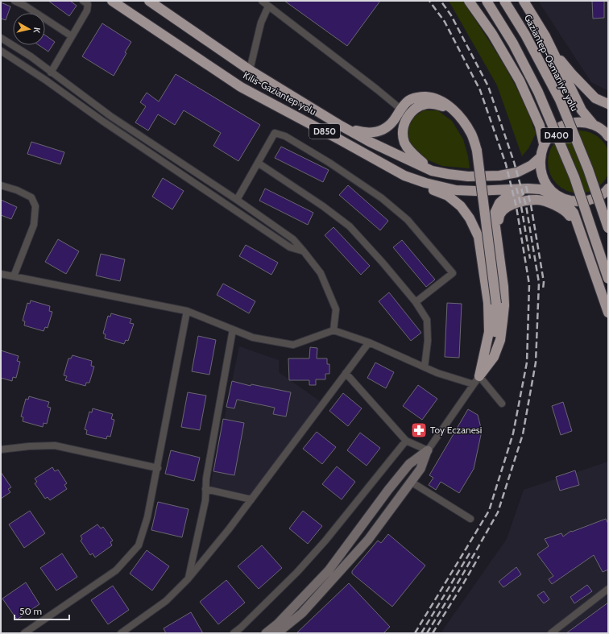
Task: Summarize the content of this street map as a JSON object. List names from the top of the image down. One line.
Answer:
{"streets":{"highway":["Gaziantep-Osmaniye yolu","Kilis-Gaziantep yolu","D850","D400"]},"places":{"pharmacy":["Toy Eczanesi"]},"scale_bar":"50 m","north":"right"}
